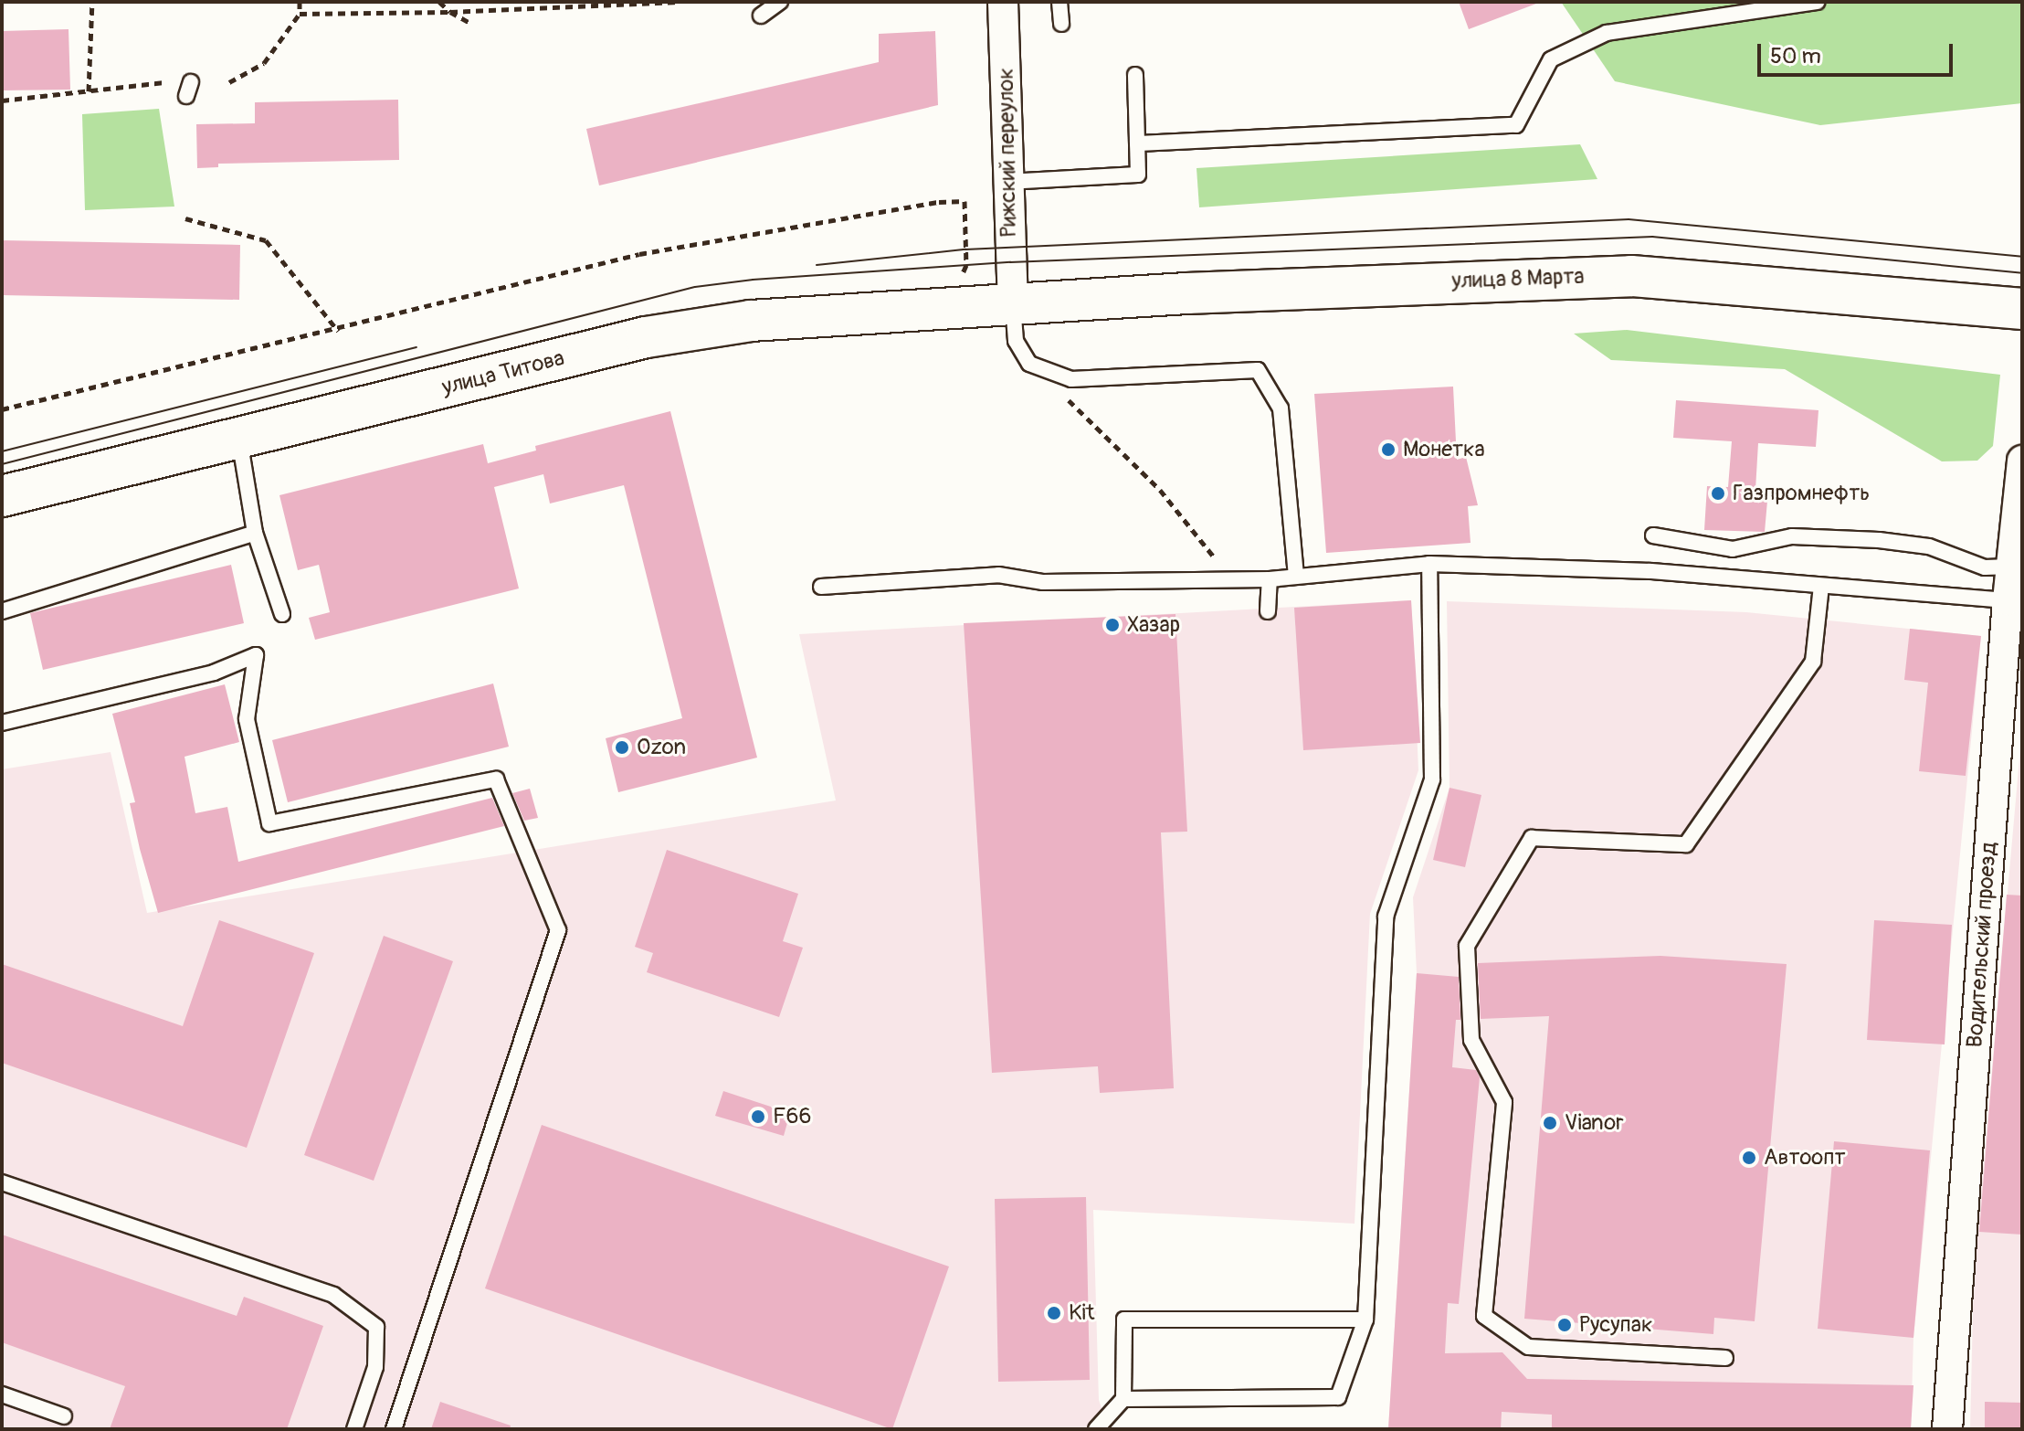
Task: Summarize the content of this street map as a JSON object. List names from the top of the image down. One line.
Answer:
{"streets":{"main road":["улица 8 Марта","улица Титова"],"street":["Рижский переулок","Водительский проезд"]},"crossings":[["Рижский переулок","улица 8 Марта"],["Рижский переулок","улица Титова"],["улица 8 Марта","улица Титова"]],"places":["Монетка","Газпромнефть","Хазар","Ozon","F66","Vianor","Автоопт","Kit","Русупак"],"scale_bar":"50 m"}
